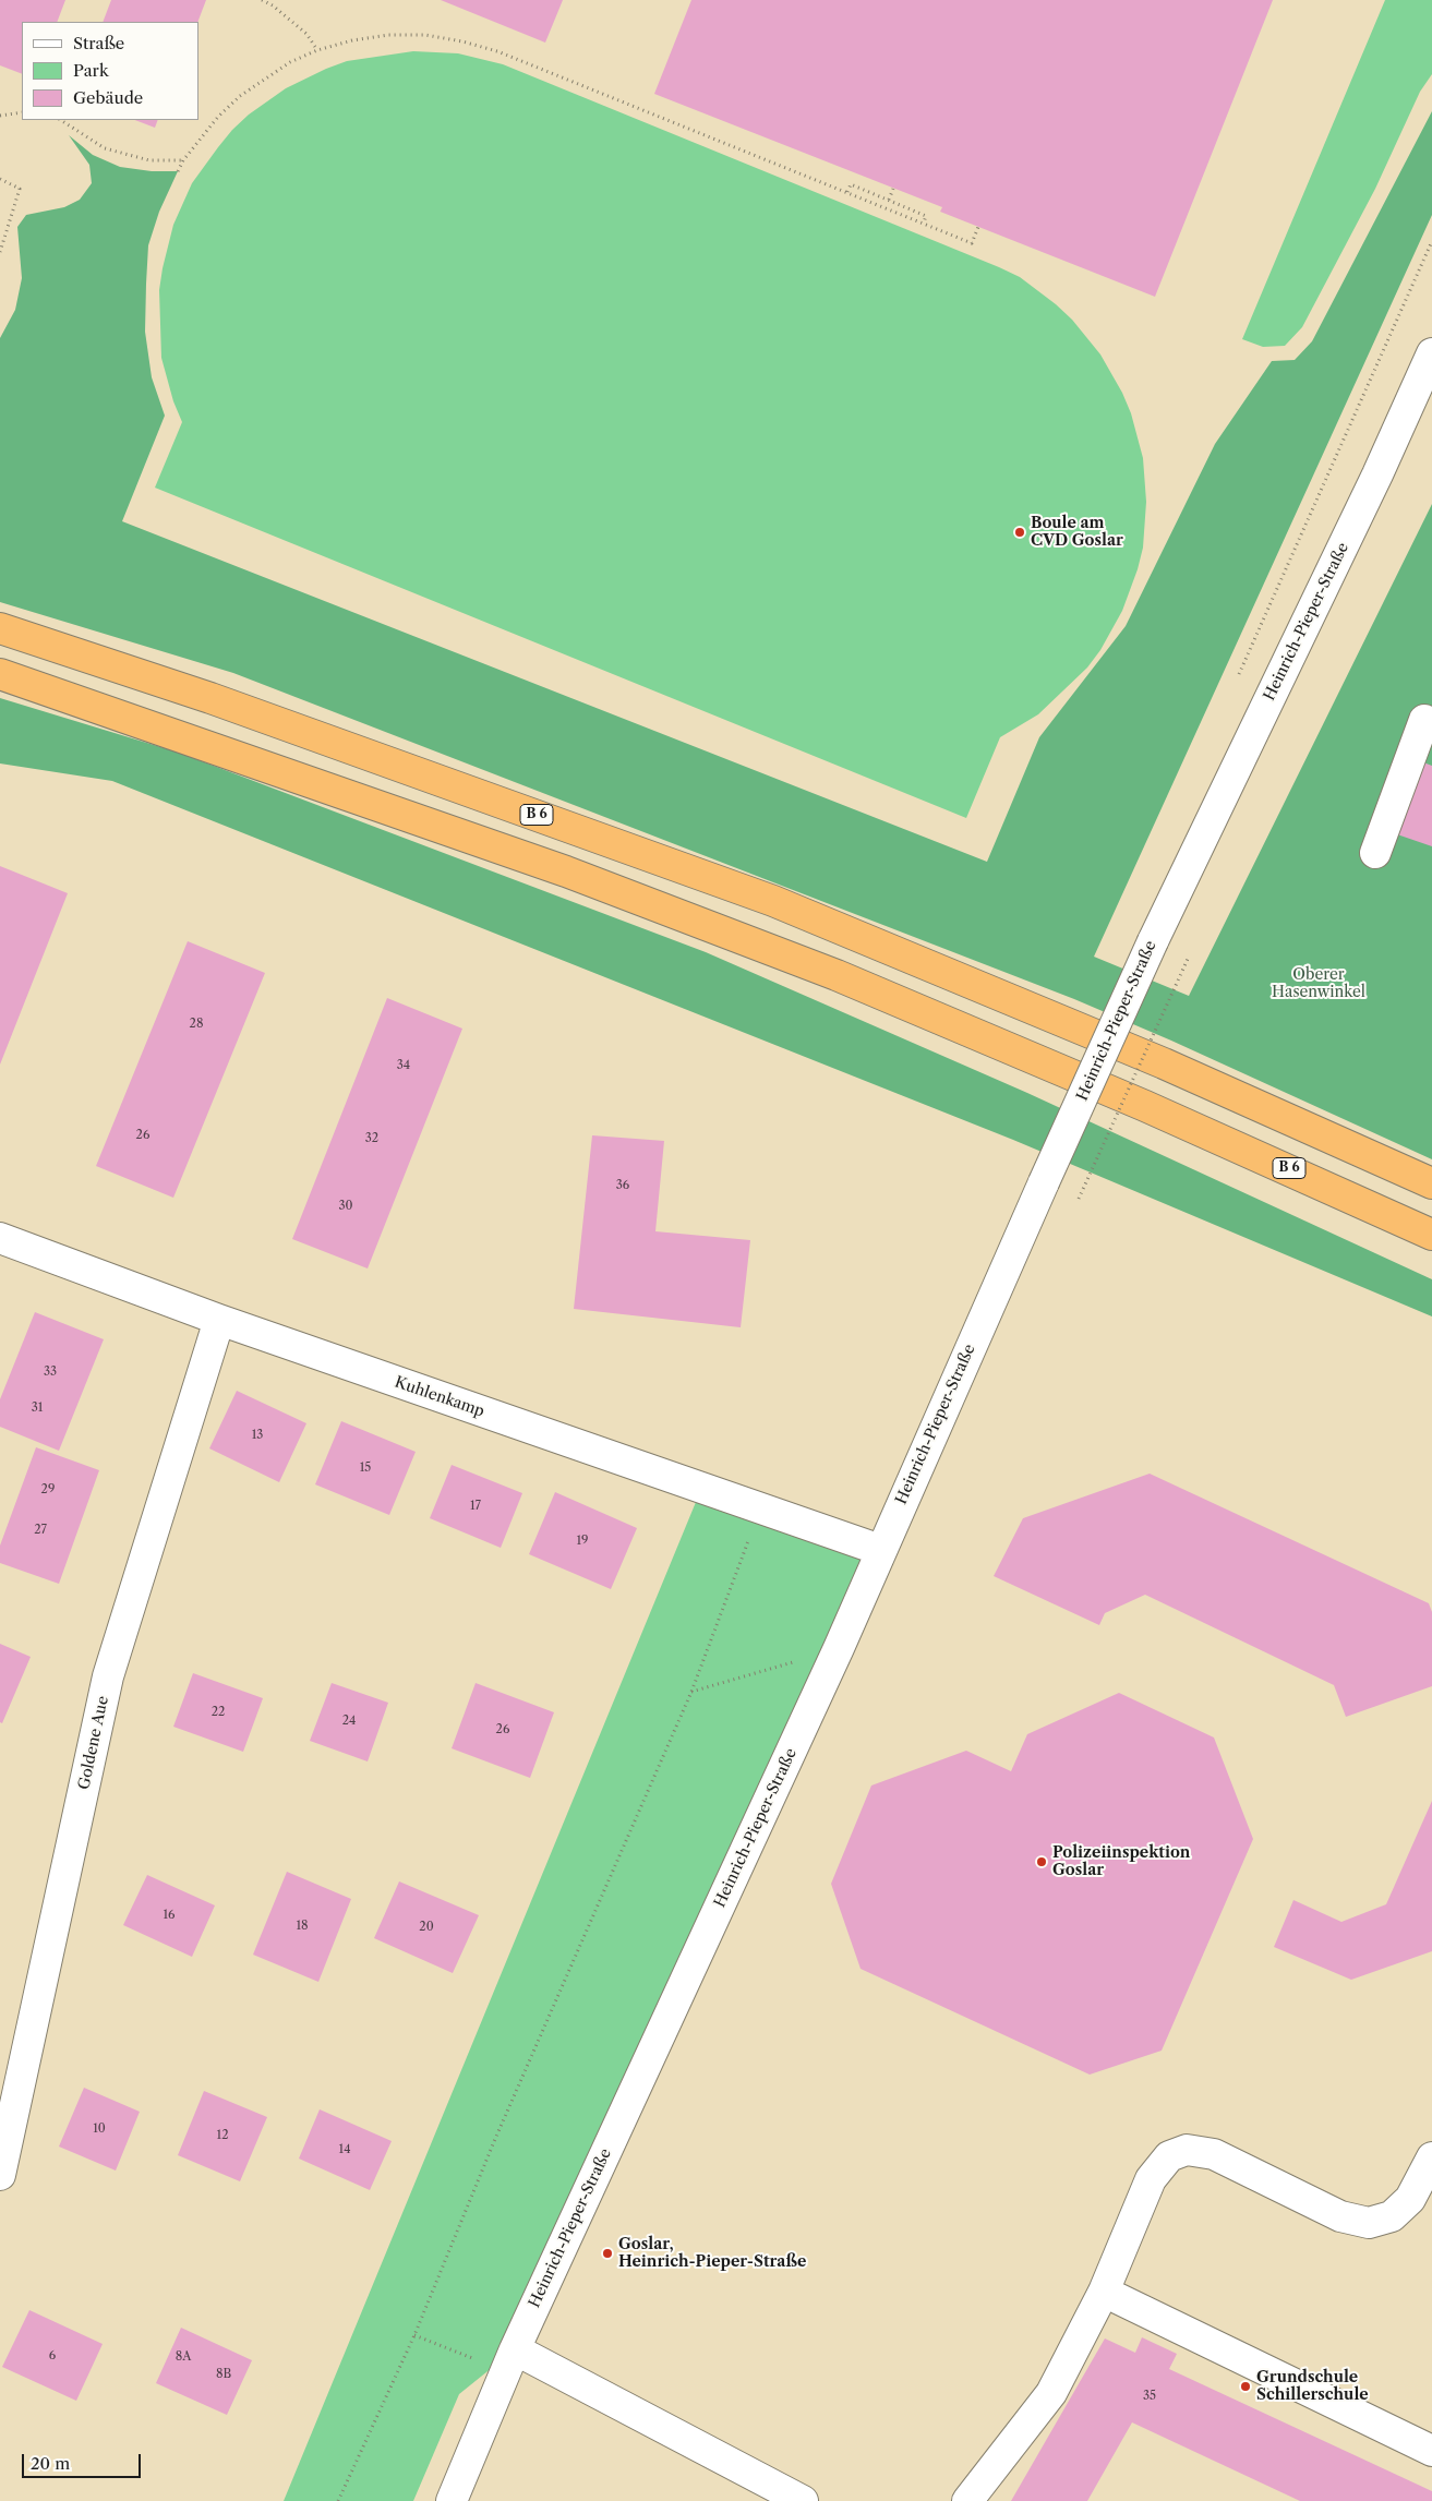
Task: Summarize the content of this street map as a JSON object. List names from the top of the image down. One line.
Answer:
{"streets":{"highway":["B 6"],"street":["Heinrich-Pieper-Straße","Kuhlenkamp","Goldene Aue"]},"crossings":[["Heinrich-Pieper-Straße","Kuhlenkamp"],["Kuhlenkamp","Goldene Aue"]],"parks":["Oberer Hasenwinkel"],"places":["Boule am CVD Goslar","Polizeiinspektion Goslar","Goslar, Heinrich-Pieper-Straße","Grundschule Schillerschule"],"house_numbers":["28","34","26","32","36","30","33","31","13","15","29","17","27","19","22","24","26","16","18","20","10","12","14","6","8A","8B","35"],"legend":["Straße","Park","Gebäude"],"scale_bar":"20 m"}
